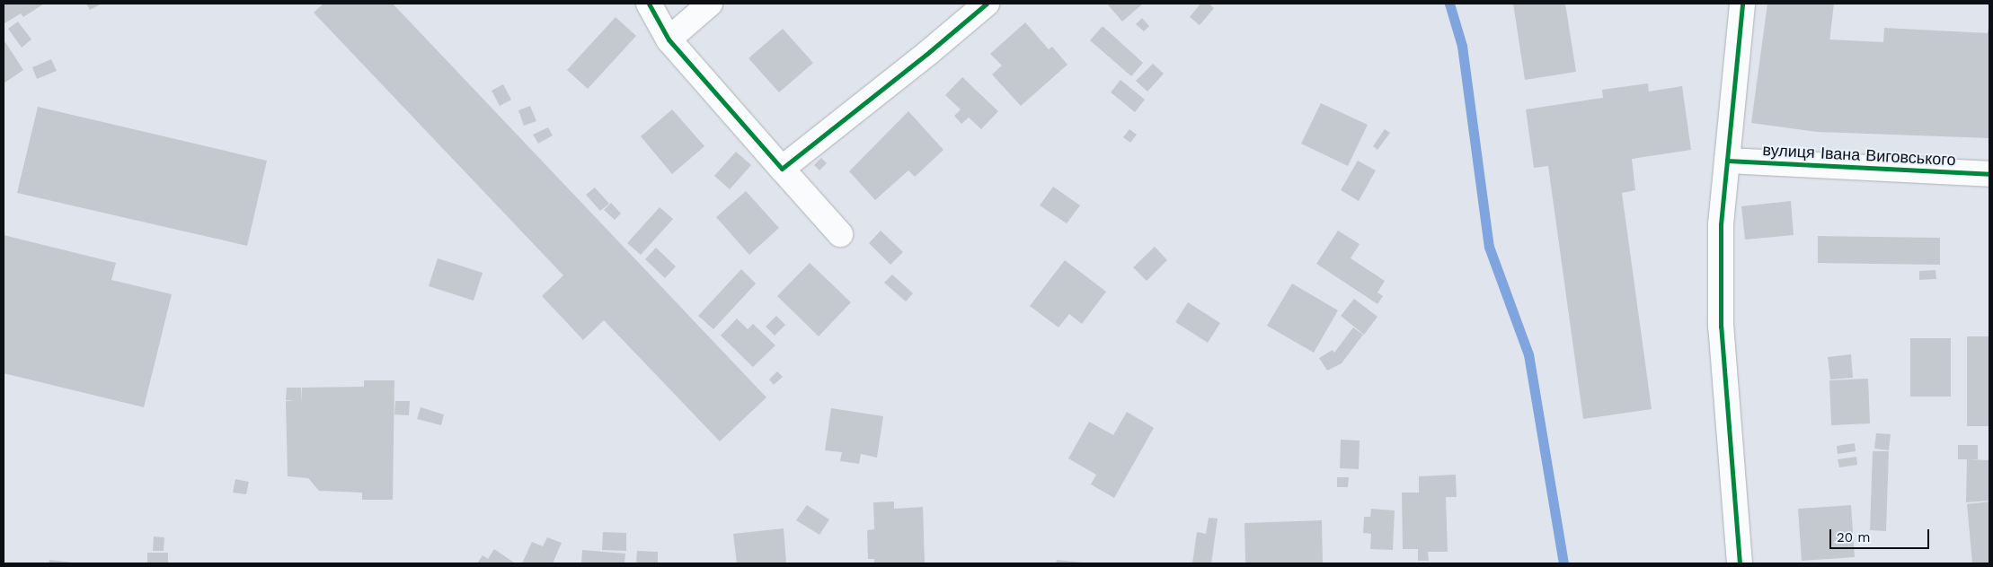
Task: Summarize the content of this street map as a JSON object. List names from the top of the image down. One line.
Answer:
{"streets":{"street":["вулиця Івана Виговського"]},"scale_bar":"20 m"}
